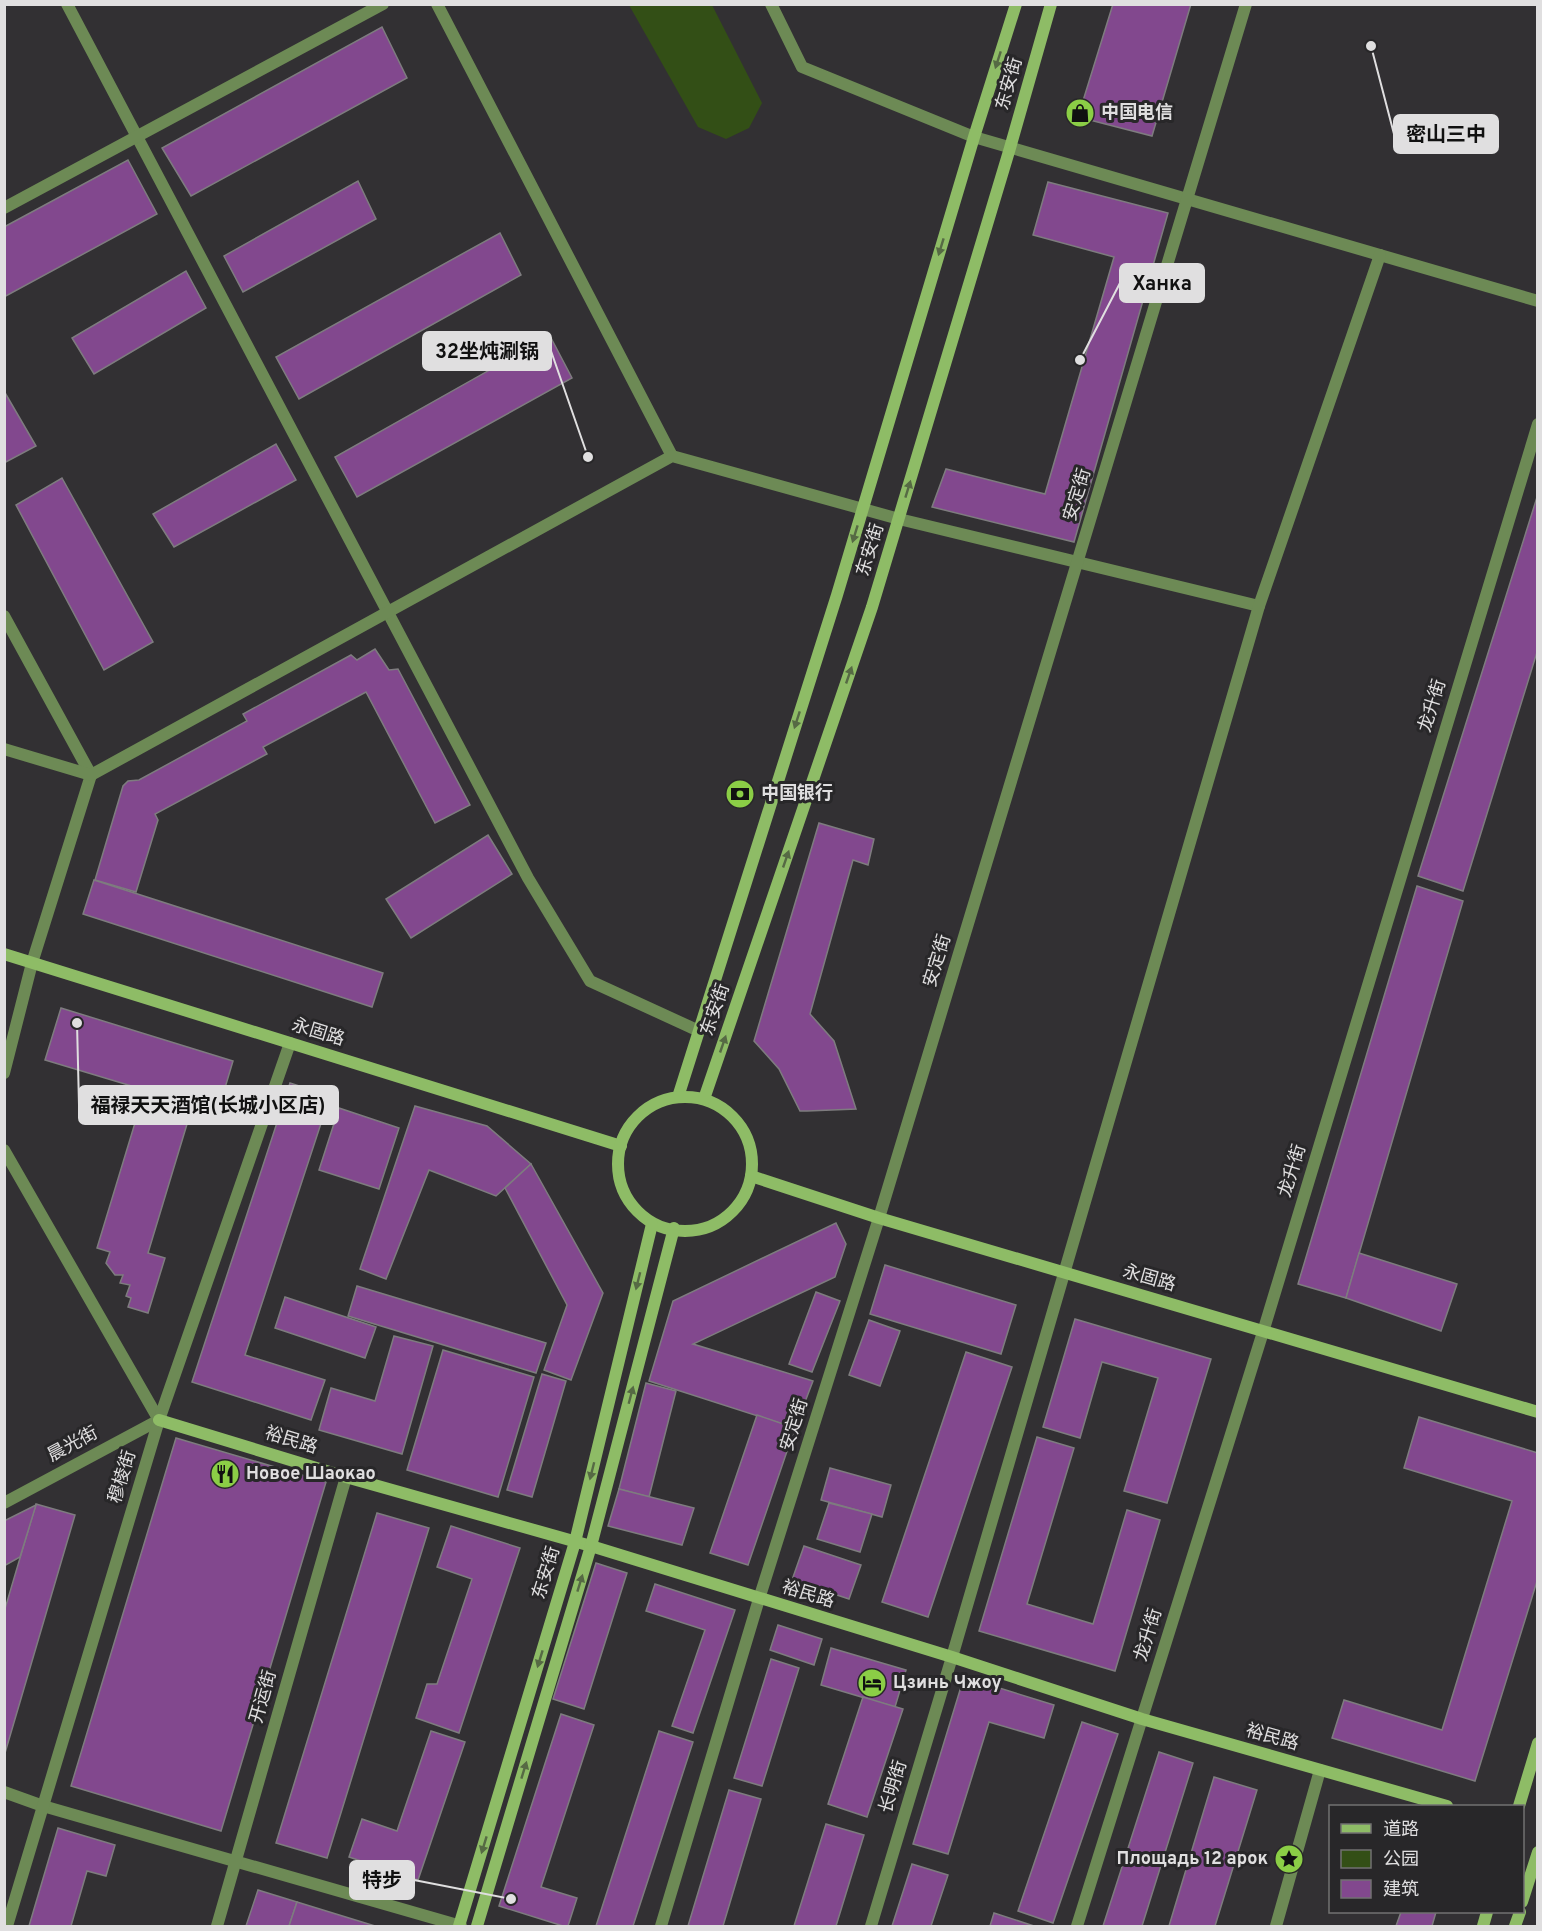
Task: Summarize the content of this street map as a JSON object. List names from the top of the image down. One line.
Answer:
{"streets":{"main road":["东安街","永固路","裕民路"],"street":["安定街","龙升街","晨光街","穆棱街","开运街","长明街"]},"crossings":[["东安街","永固路"],["东安街","裕民路"],["安定街","永固路"],["安定街","裕民路"],["龙升街","永固路"],["龙升街","裕民路"],["永固路","穆棱街"],["永固路","长明街"],["裕民路","晨光街"],["裕民路","穆棱街"],["裕民路","开运街"],["裕民路","长明街"],["晨光街","穆棱街"]],"places":{"other":["密山三中","Ханка","32坐炖涮锅","福禄天天酒馆(长城小区店)","特步"],"shop":["中国电信"],"bank":["中国银行"],"restaurant":["Новое Шаокао"],"hotel":["Цзинь Чжоу"],"place":["Площадь 12 арок"]},"legend":["道路","公园","建筑"]}
